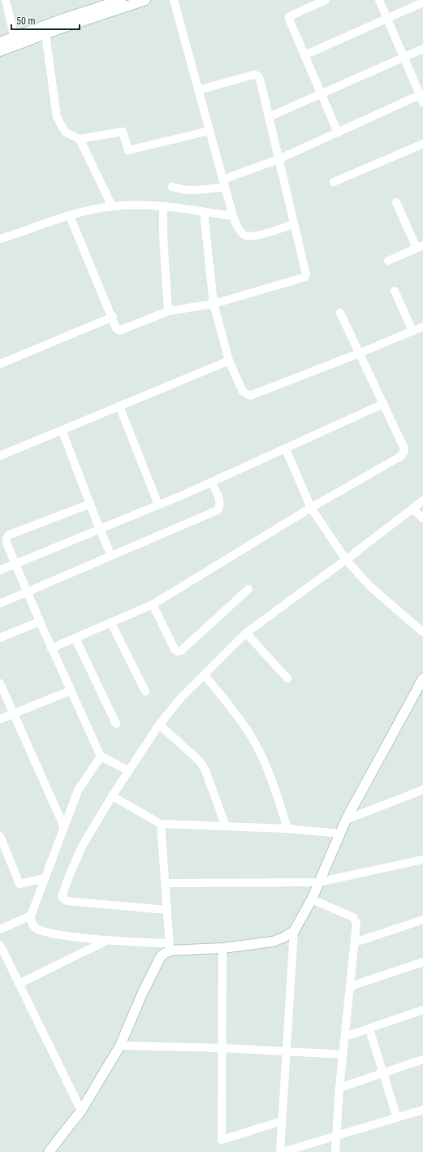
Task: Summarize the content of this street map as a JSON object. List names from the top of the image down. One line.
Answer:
{"scale_bar":"50 m"}
